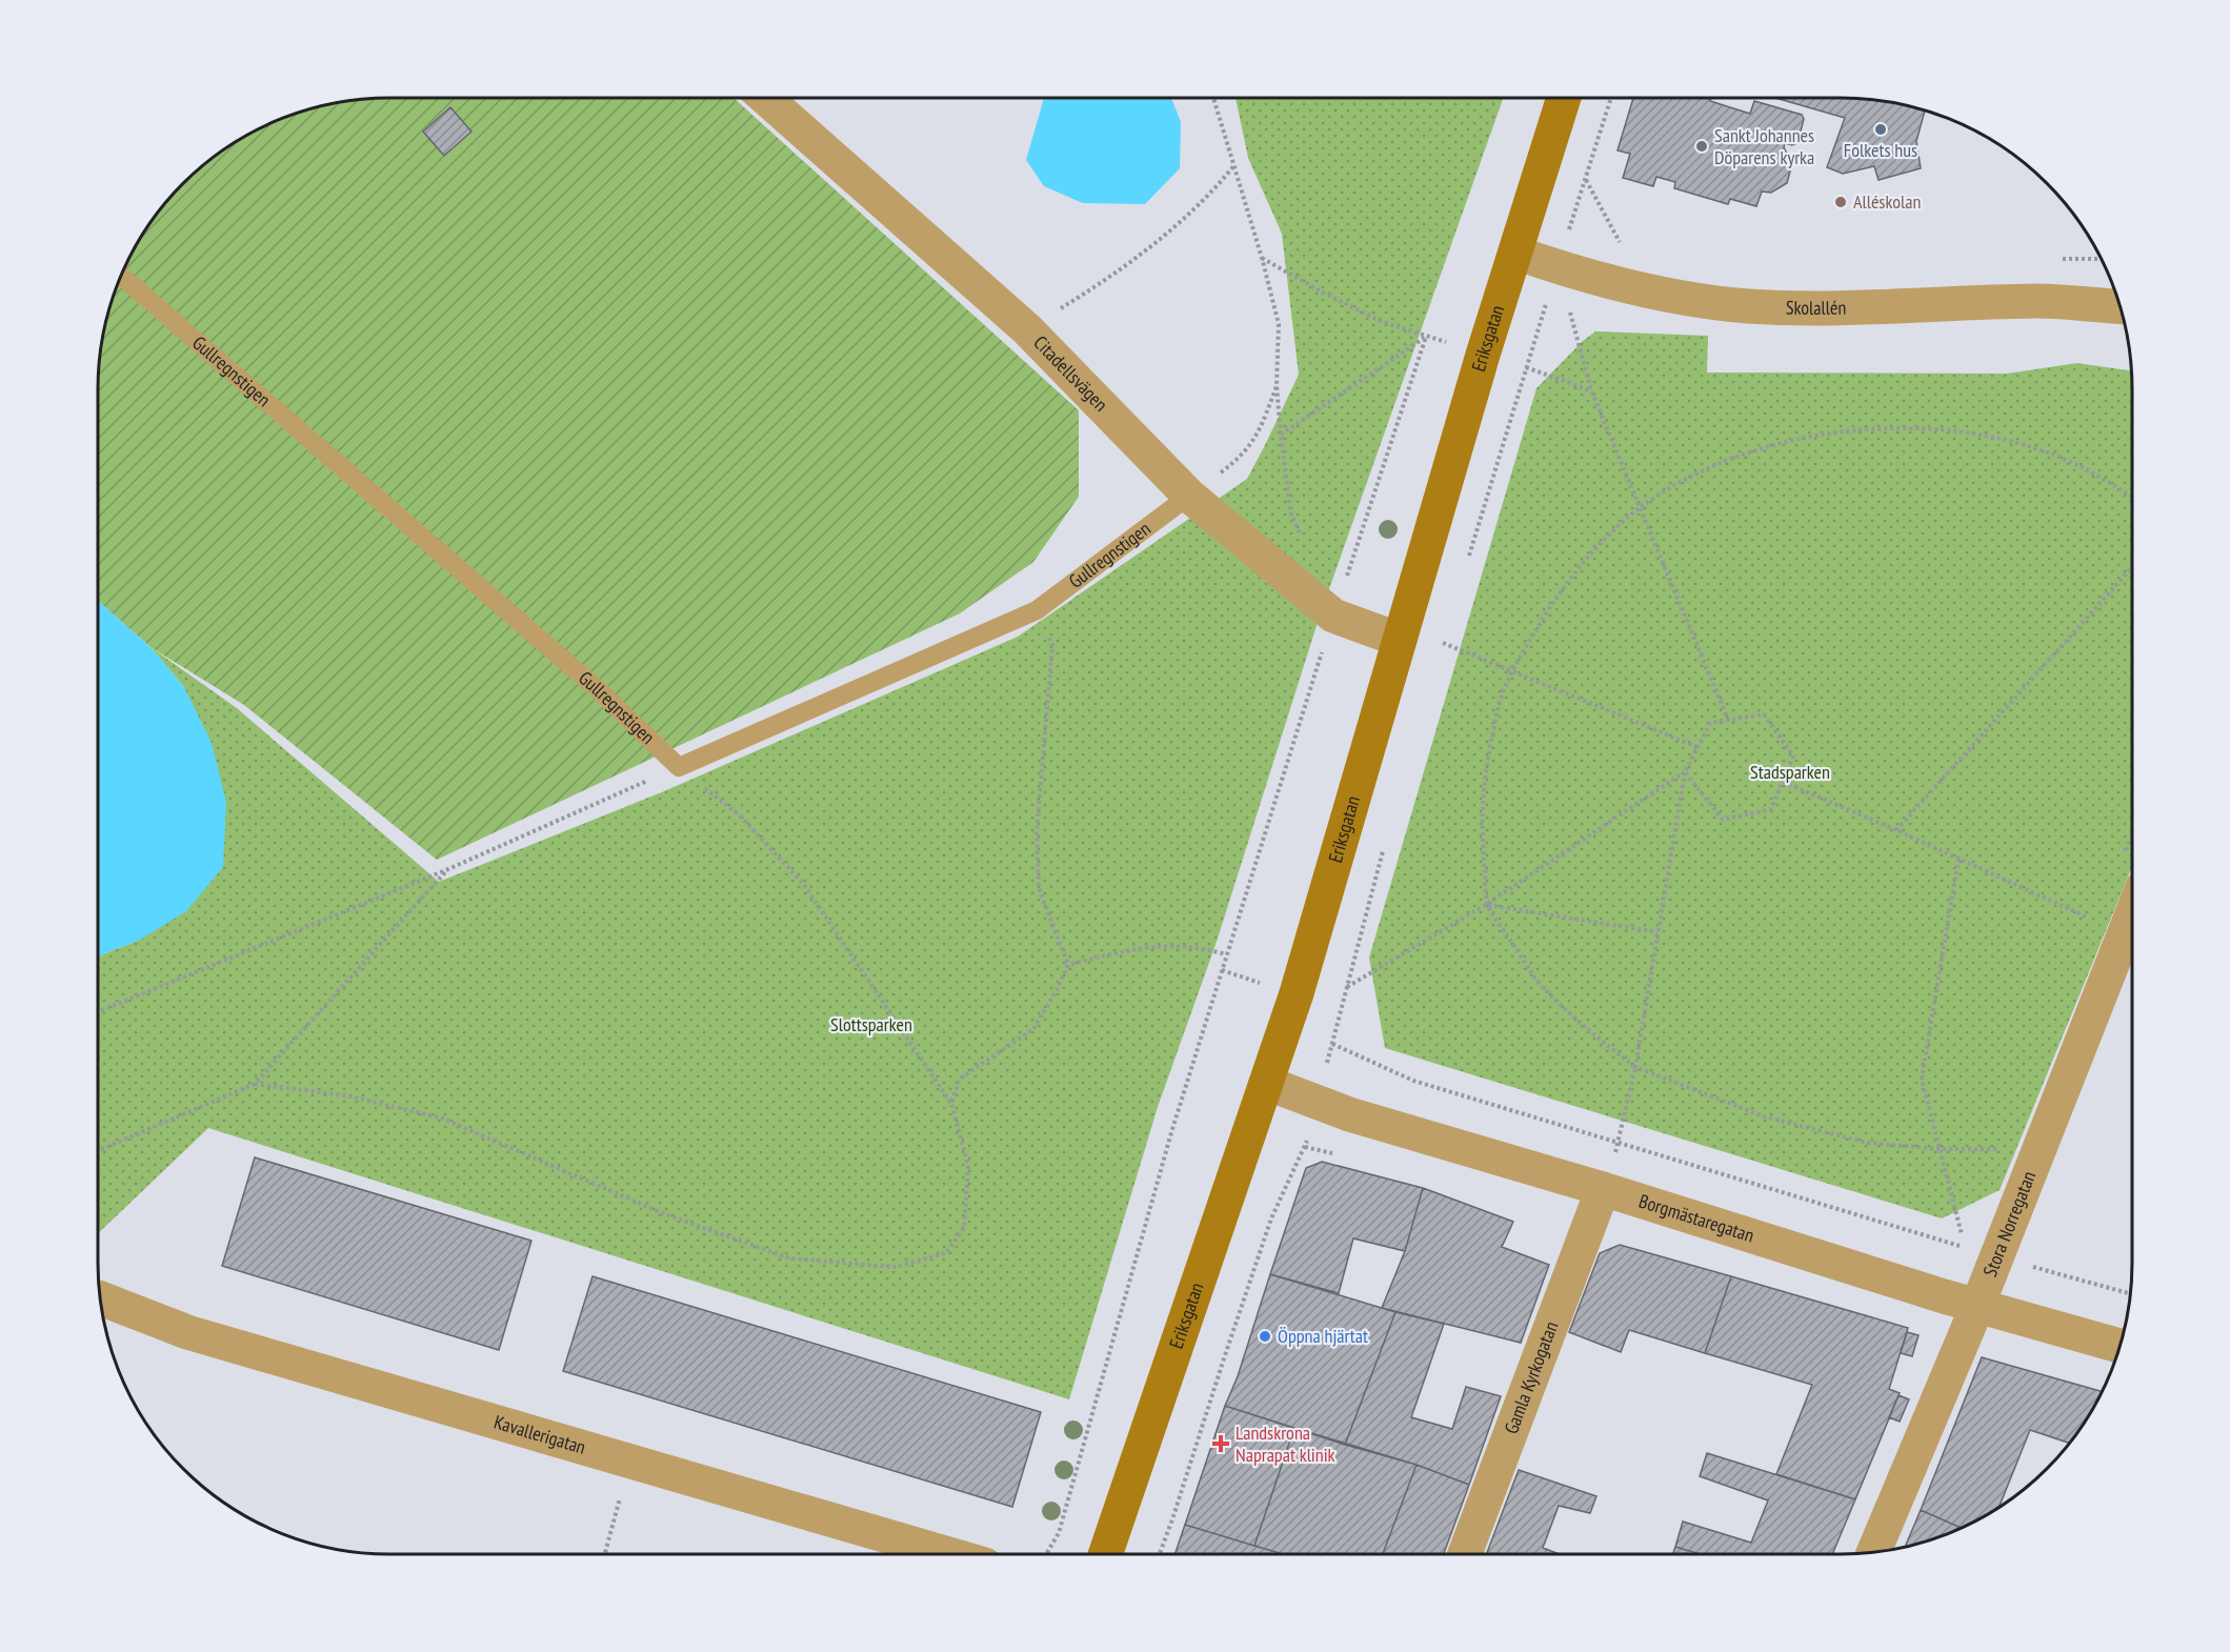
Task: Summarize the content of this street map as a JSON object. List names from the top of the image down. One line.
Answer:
{"streets":{"street":["Skolallén","Eriksgatan","Citadellsvägen","Borgmästaregatan","Stora Norregatan","Gamla Kyrkogatan","Kavallerigatan"],"lane":["Gullregnstigen"]},"crossings":[["Skolallén","Eriksgatan"],["Eriksgatan","Citadellsvägen"],["Eriksgatan","Borgmästaregatan"],["Gullregnstigen","Citadellsvägen"],["Borgmästaregatan","Stora Norregatan"],["Borgmästaregatan","Gamla Kyrkogatan"]],"parks":["Stadsparken","Slottsparken"],"places":{"other":["Folkets hus","Sankt Johannes Döparens kyrka","Alléskolan","Öppna hjärtat"],"health":["Landskrona Naprapat klinik"]}}
